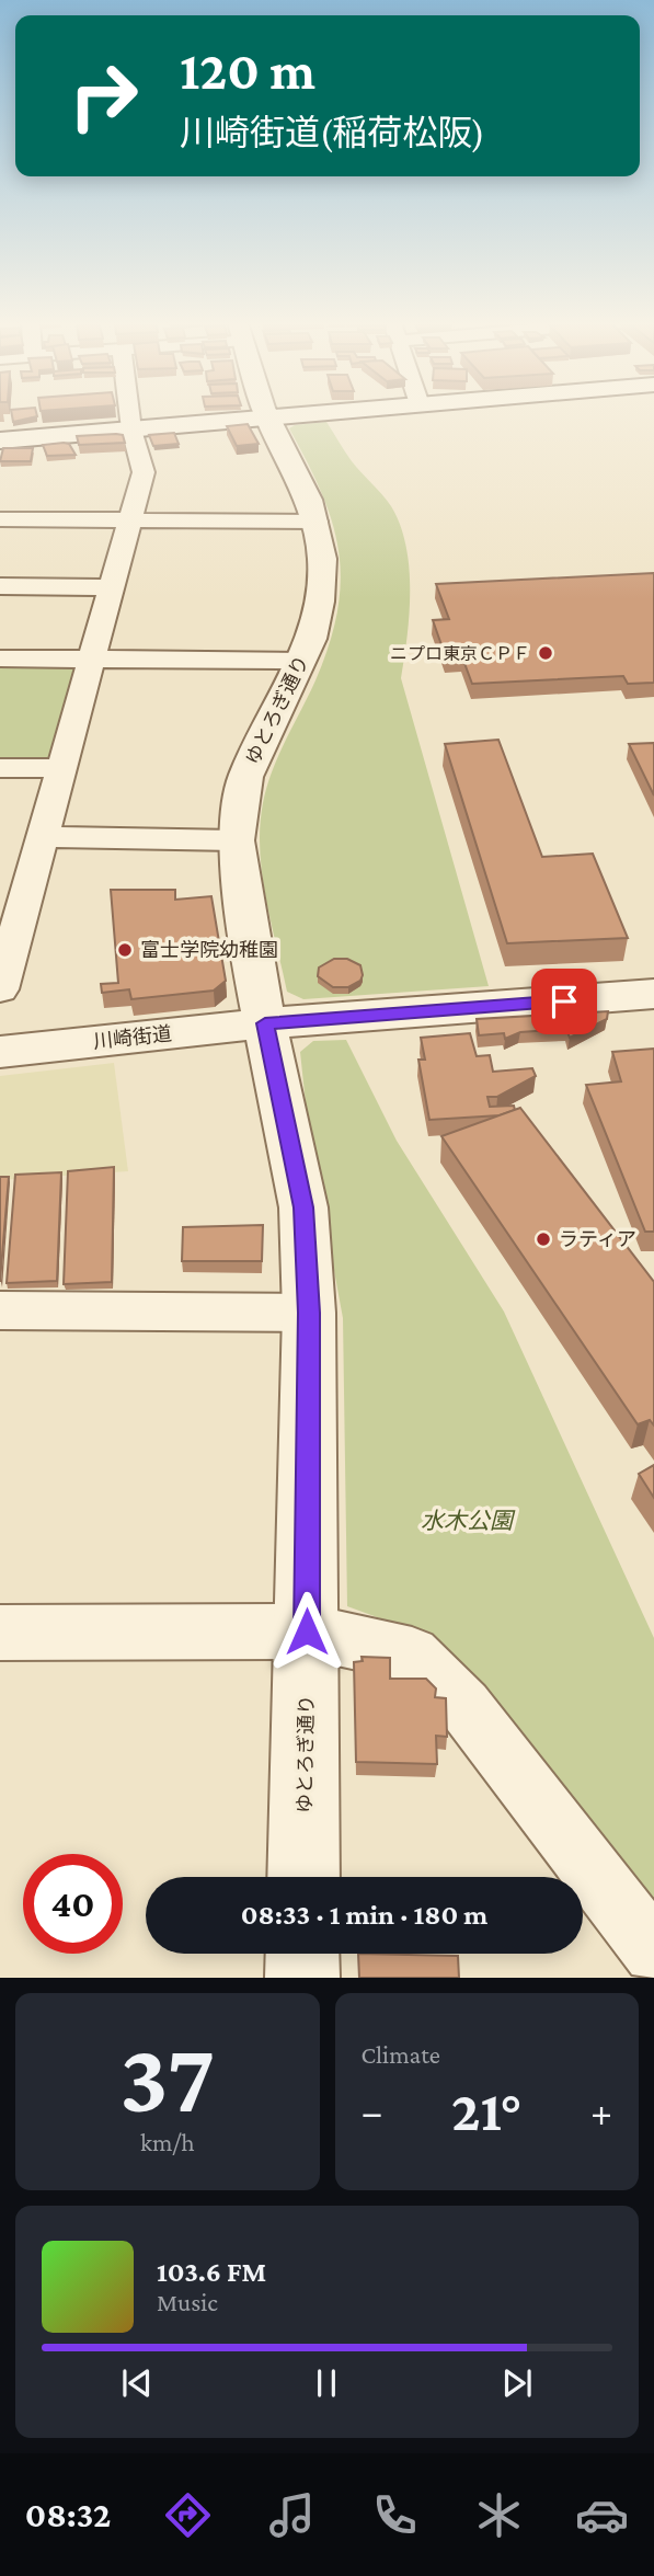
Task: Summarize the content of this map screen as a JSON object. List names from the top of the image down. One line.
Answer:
{"streets":{"street":["ゆとろぎ通り","川崎街道"]},"crossings":[["ゆとろぎ通り","川崎街道"]],"parks":["水木公園"],"places":["ニプロ東京ＣＰＦ","富士学院幼稚園","ラティア"],"page":{"turn":["120 m","川崎街道(稲荷松阪)"],"limit":"40","trip":"08:33 · 1 min · 180 m","tile":[["37","km/h"],"Climate"],"heat":["−","21°","+"],"song":["103.6 FM","Music"],"tabs":"08:32"}}
